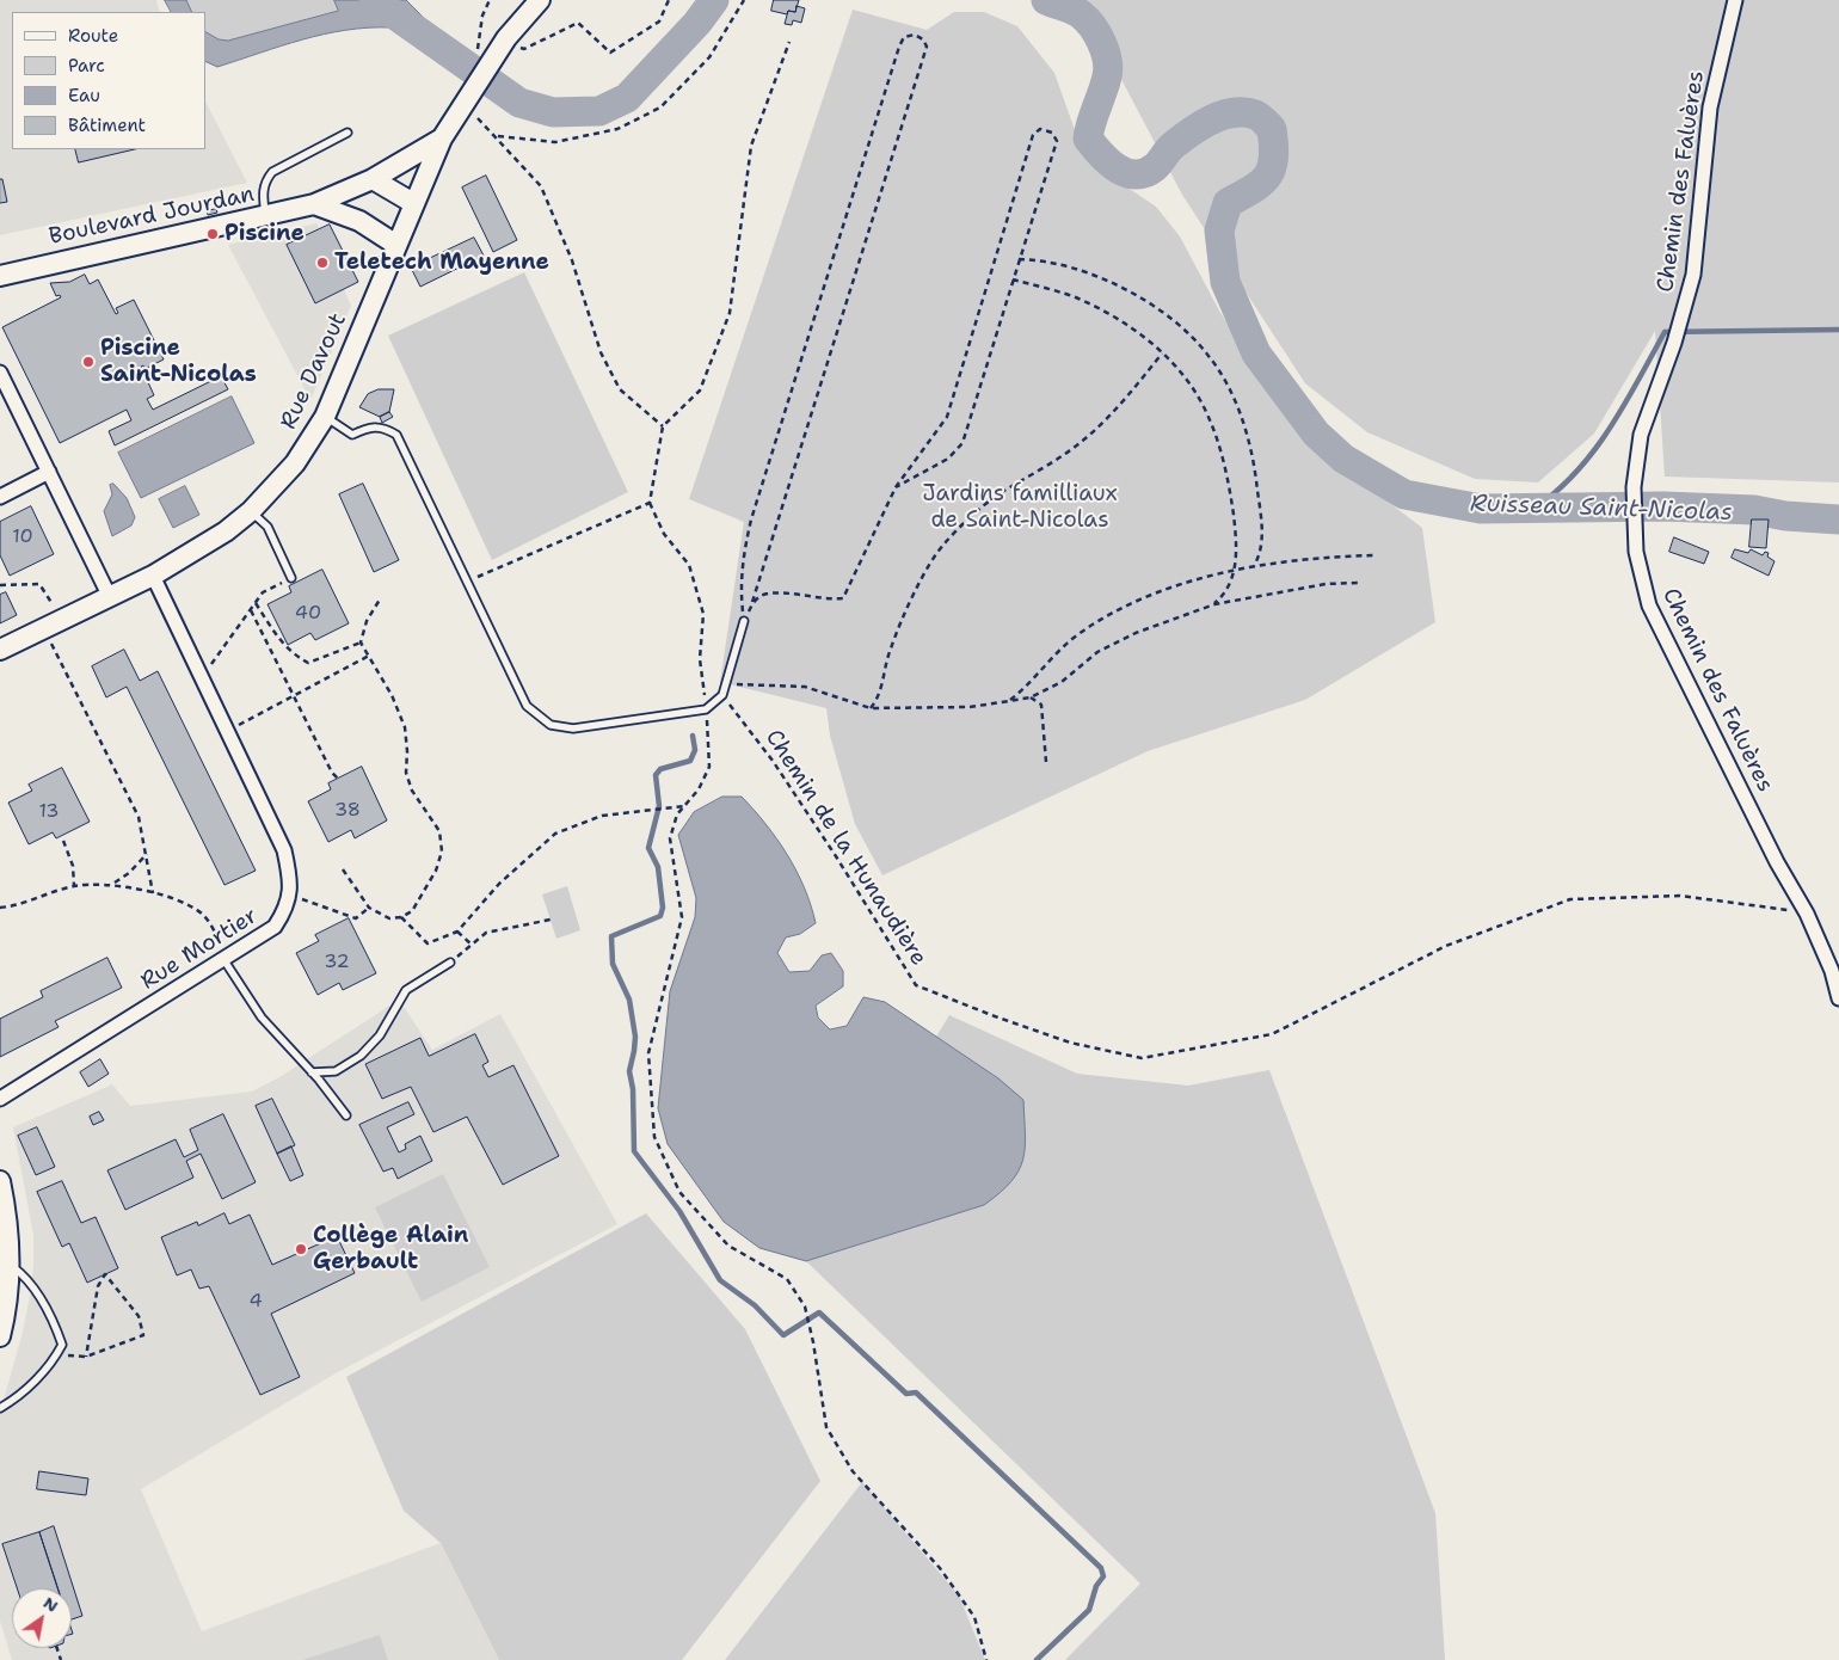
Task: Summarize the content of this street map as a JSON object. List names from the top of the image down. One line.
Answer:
{"streets":{"street":["Chemin des Faluères","Boulevard Jourdan","Rue Davout","Rue Mortier"],"path":["Chemin de la Hunaudière"]},"crossings":[["Chemin des Faluères","Chemin de la Hunaudière"],["Boulevard Jourdan","Rue Davout"],["Rue Davout","Rue Mortier"]],"water":["Ruisseau Saint-Nicolas"],"parks":["Jardins familliaux de Saint-Nicolas"],"places":["Piscine","Teletech Mayenne","Piscine Saint-Nicolas","Collège Alain Gerbault"],"house_numbers":["10","40","38","13","32","4"],"legend":["Route","Parc","Eau","Bâtiment"],"north":"top right"}
